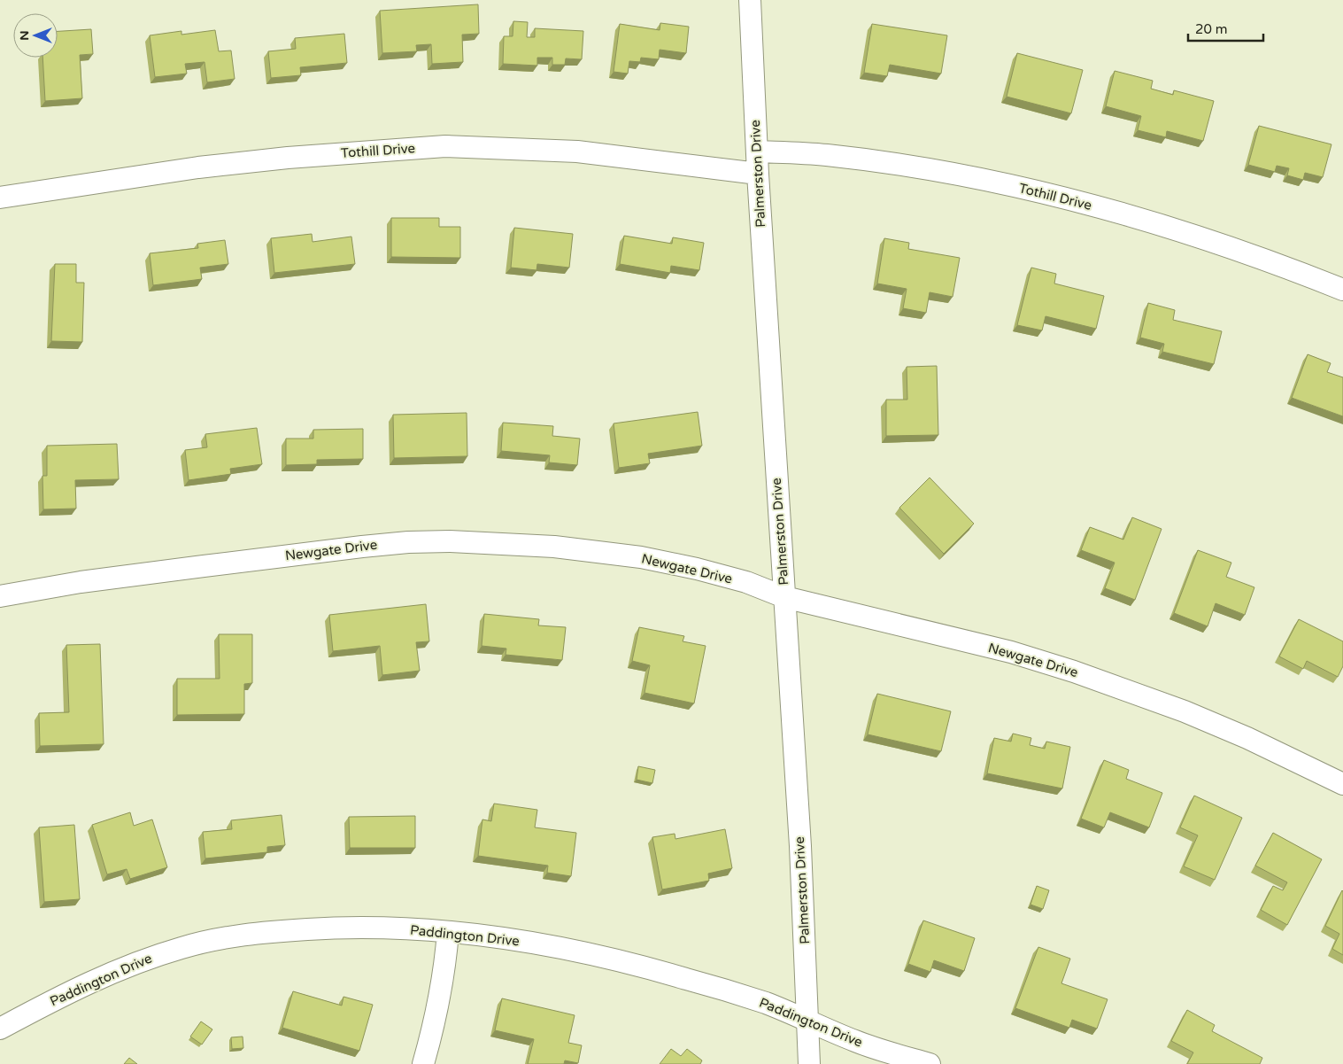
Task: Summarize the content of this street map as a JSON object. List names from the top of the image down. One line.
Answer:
{"streets":{"street":["Tothill Drive","Palmerston Drive","Newgate Drive","Paddington Drive"]},"crossings":[["Tothill Drive","Palmerston Drive"],["Palmerston Drive","Newgate Drive"],["Palmerston Drive","Paddington Drive"]],"scale_bar":"20 m","north":"left"}
